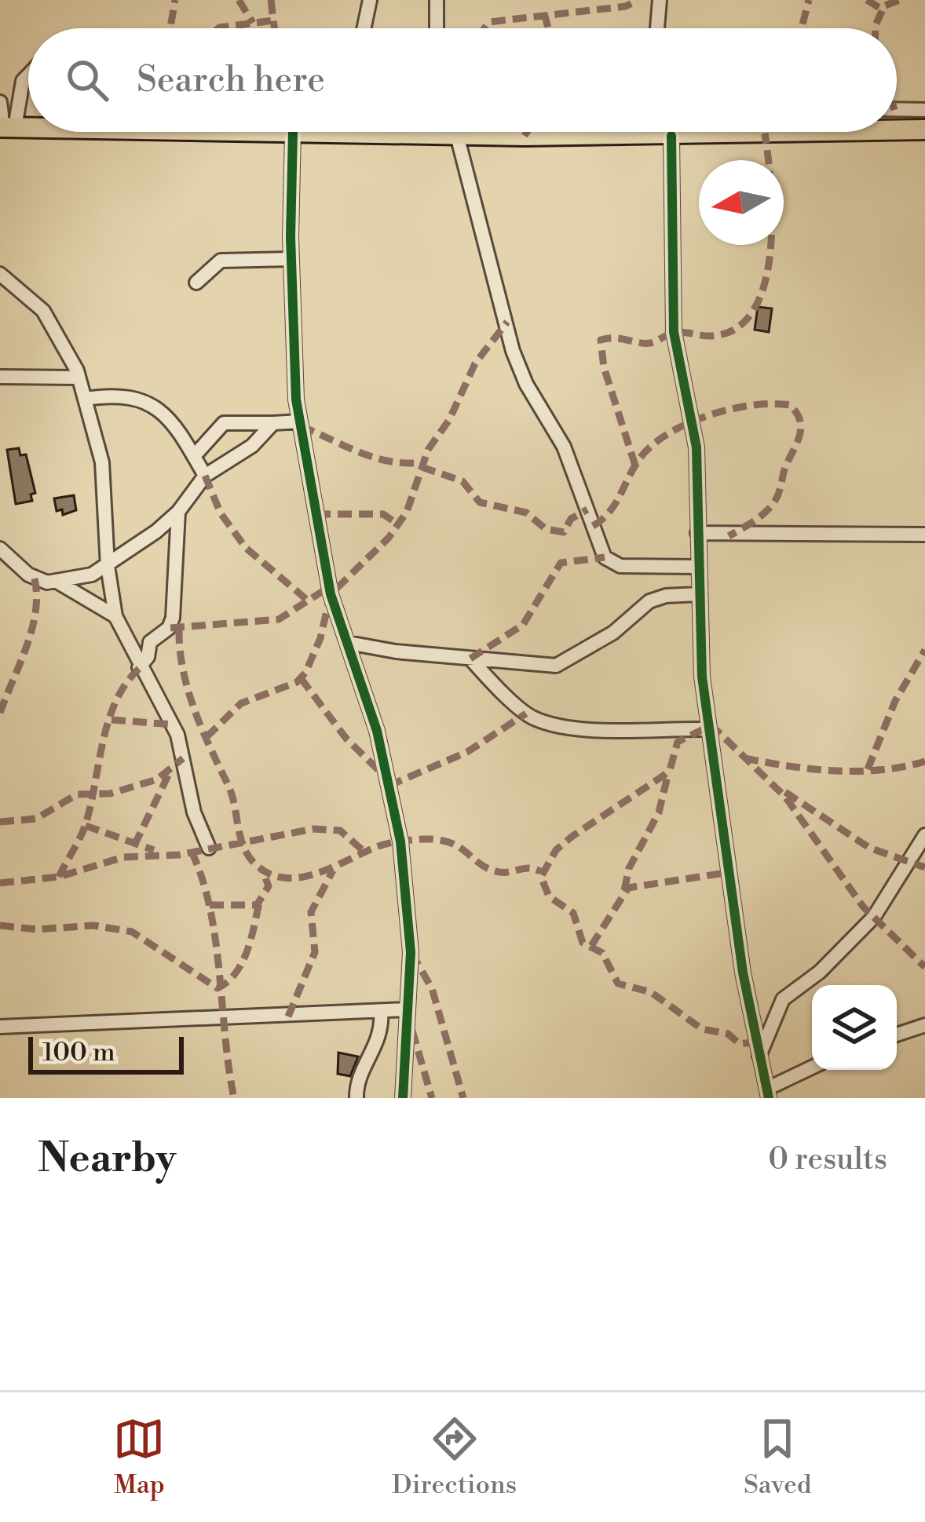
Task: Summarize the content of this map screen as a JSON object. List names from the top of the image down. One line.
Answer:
{"scale_bar":"100 m","north":"left","page":{"search":"Search here","scale":"100 m","heading":["Nearby","0 results"],"nav":["Map","Directions","Saved"]}}
